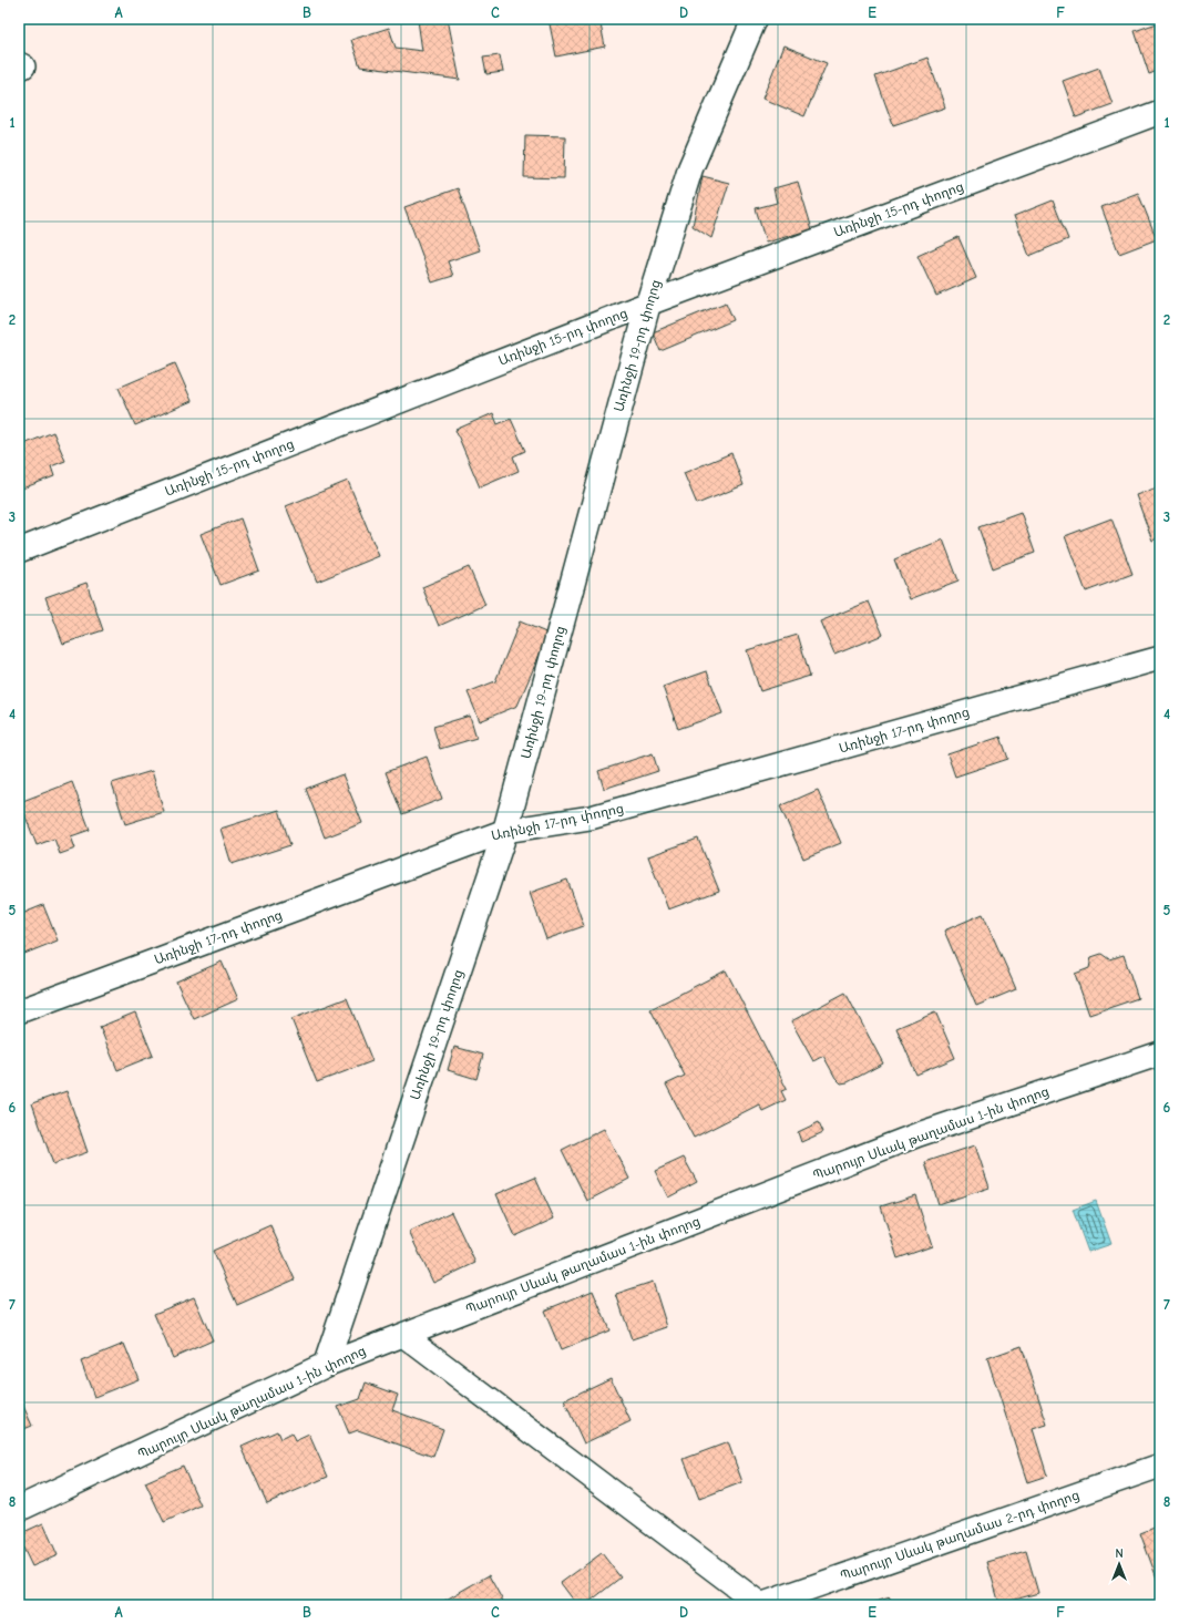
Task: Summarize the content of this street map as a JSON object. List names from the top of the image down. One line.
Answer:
{"streets":{"street":["Առինջի 15-րդ փողոց","Առինջի 19-րդ փողոց","Առինջի 17-րդ փողոց","Պարույր Սևակ թաղամաս 1-ին փողոց","Պարույր Սևակ թաղամաս 2-րդ փողոց"]},"crossings":[["Առինջի 15-րդ փողոց","Առինջի 19-րդ փողոց"],["Առինջի 19-րդ փողոց","Առինջի 17-րդ փողոց"],["Առինջի 19-րդ փողոց","Պարույր Սևակ թաղամաս 1-ին փողոց"]],"north":"top","grid":{"columns":["A","B","C","D","E","F"],"rows":["1","2","3","4","5","6","7","8"]}}
